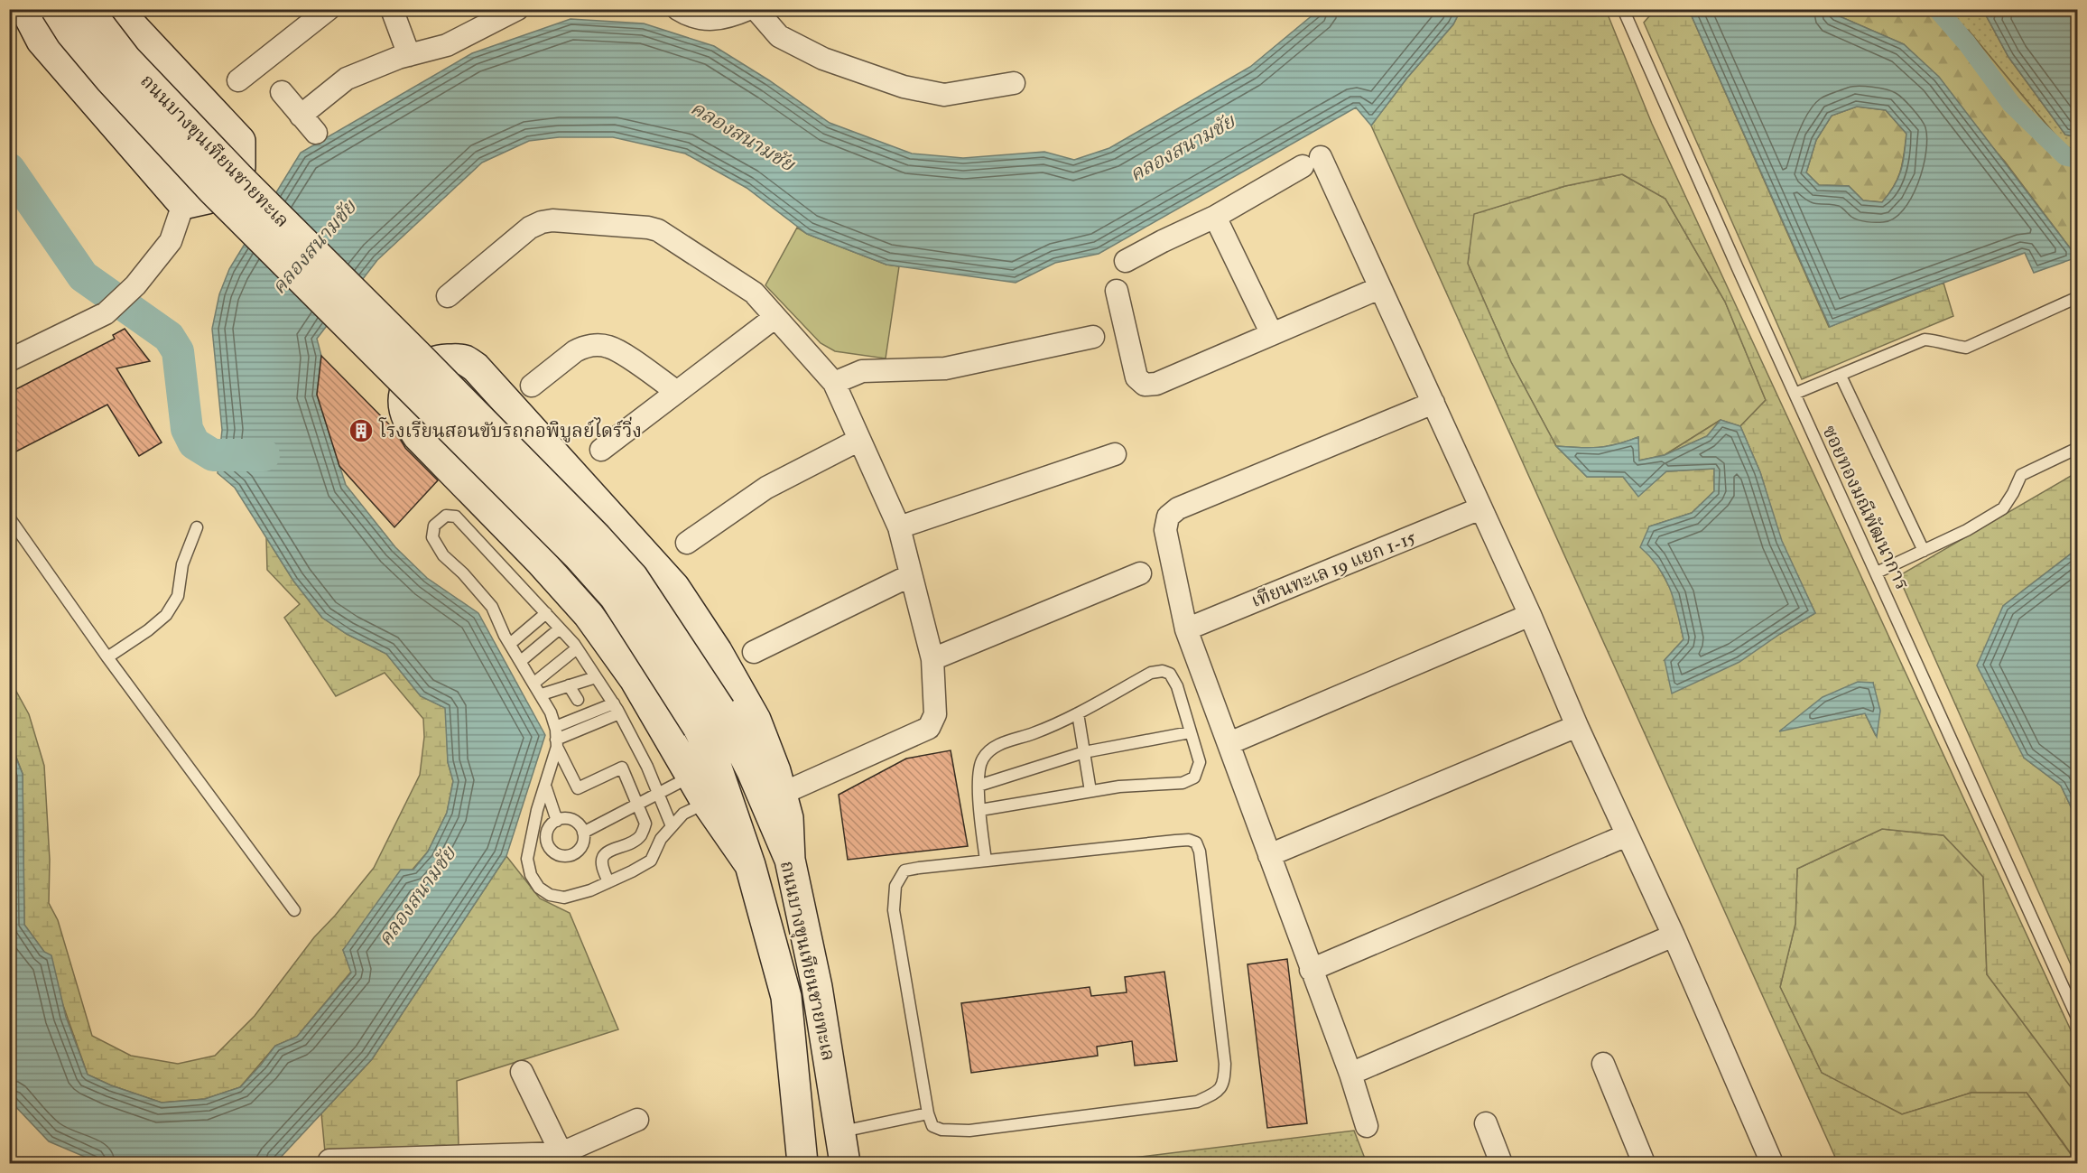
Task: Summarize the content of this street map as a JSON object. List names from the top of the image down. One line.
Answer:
{"streets":{"main road":["ถนนบางขุนเทียนชายทะเล"],"street":["เทียนทะเล 19 แยก 1-15"],"lane":["ซอยทองมณีพัฒนาการ"]},"water":["คลองสนามชัย"],"places":{"building":["โรงเรียนสอนขับรถกอพิบูลย์ไดร์วิ่ง"]}}
